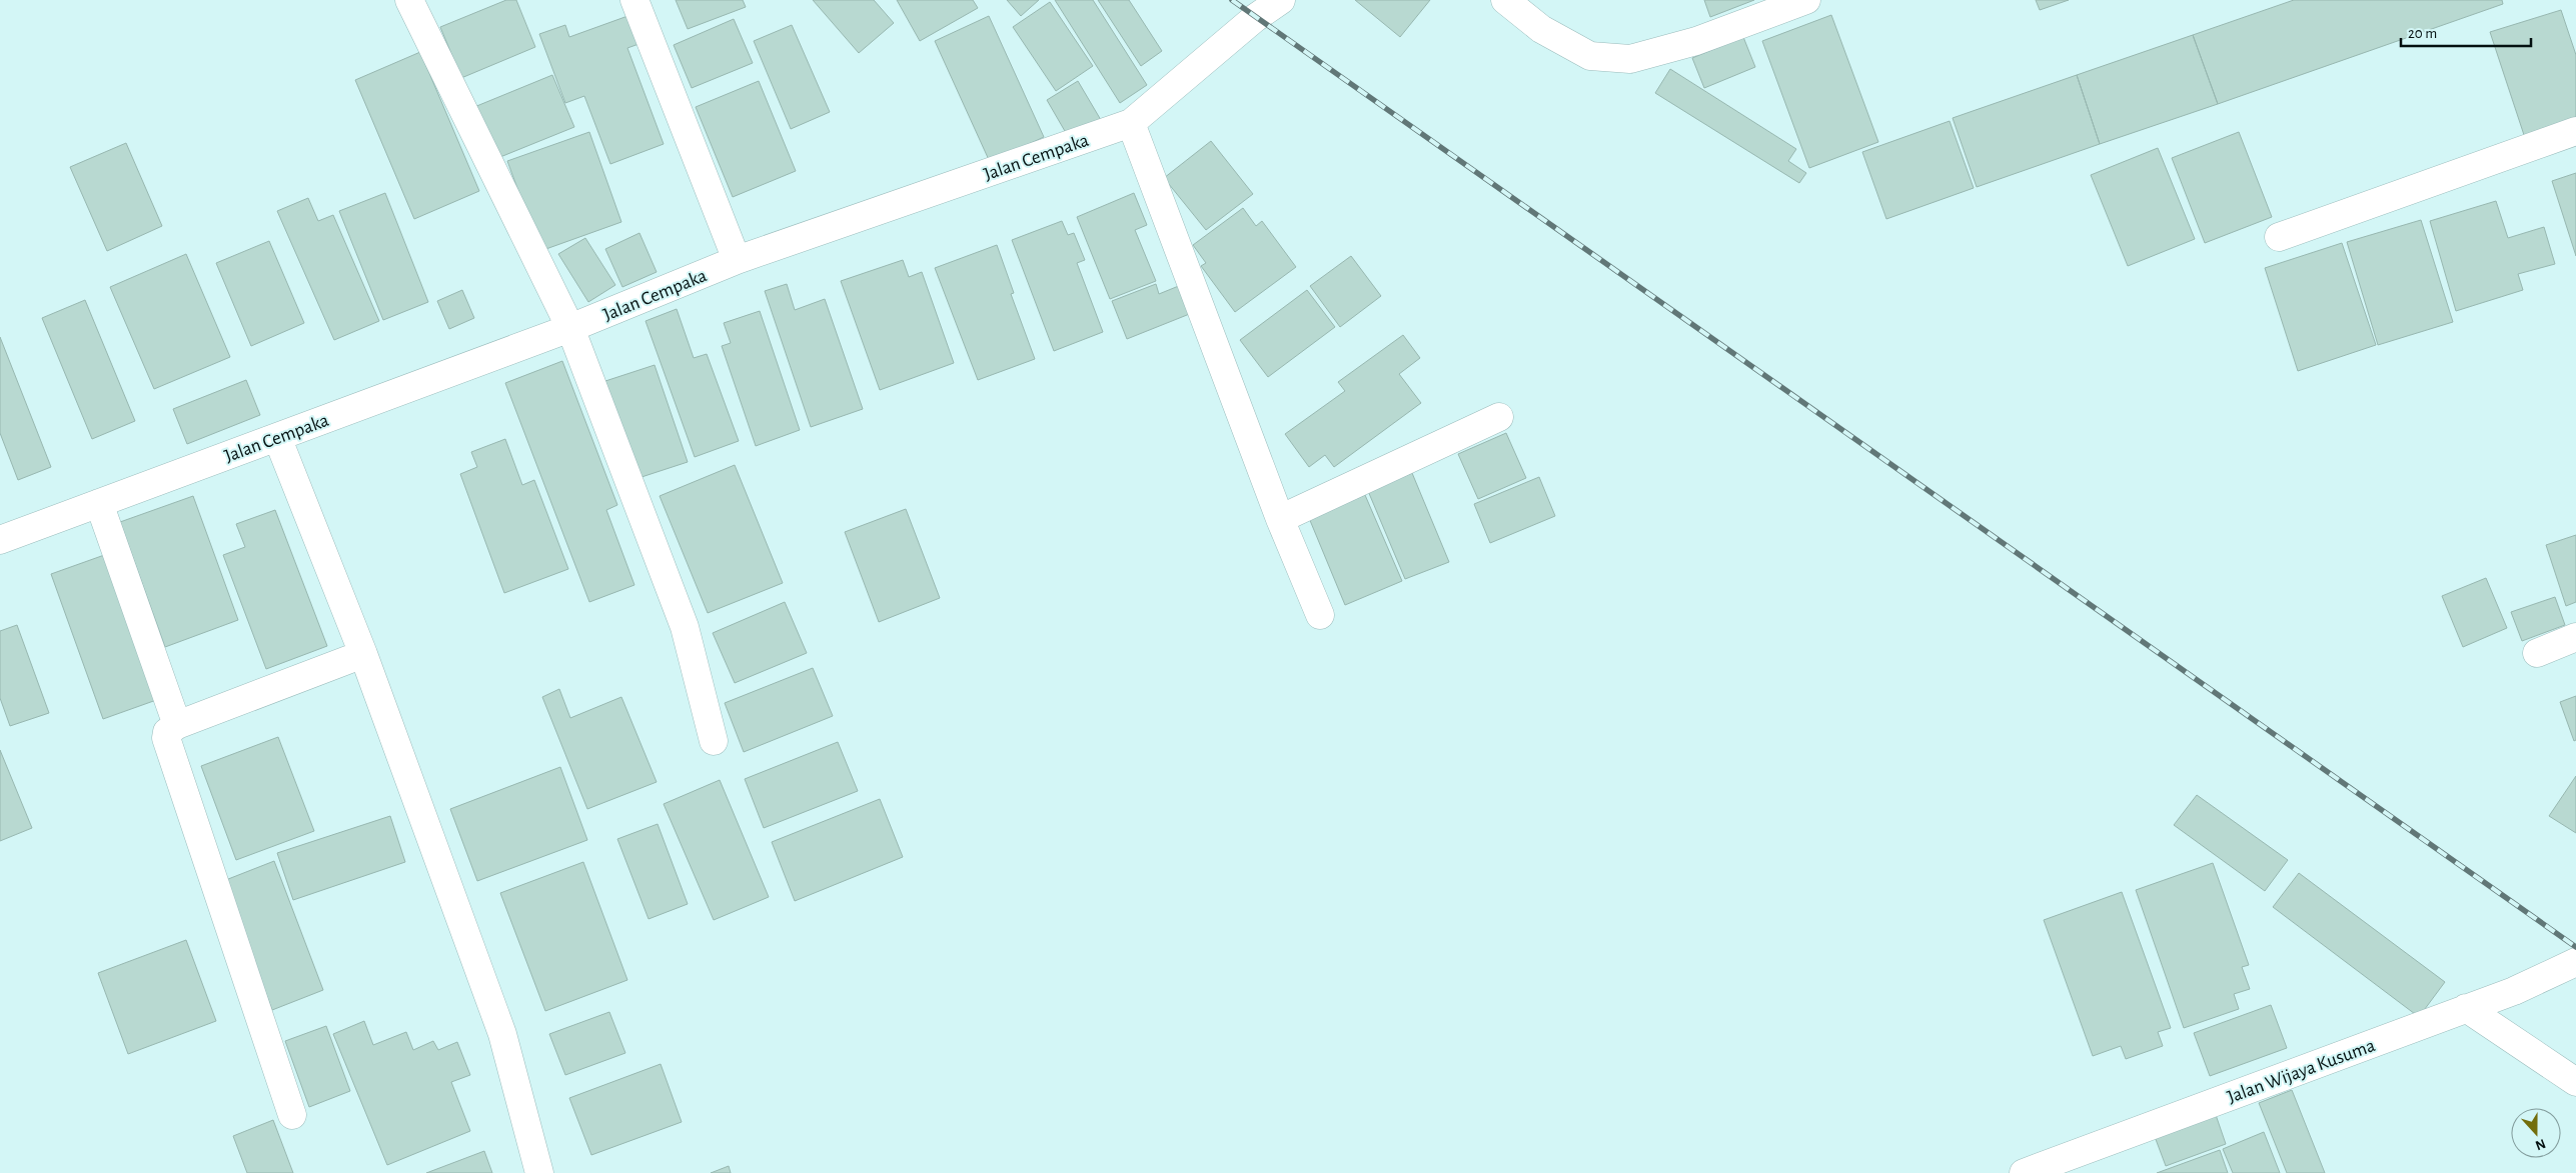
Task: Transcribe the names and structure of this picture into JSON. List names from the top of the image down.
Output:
{
  "streets": {
    "street": ["Jalan Cempaka", "Jalan Wijaya Kusuma"]
  },
  "scale_bar": "20 m",
  "north": "bottom"
}
